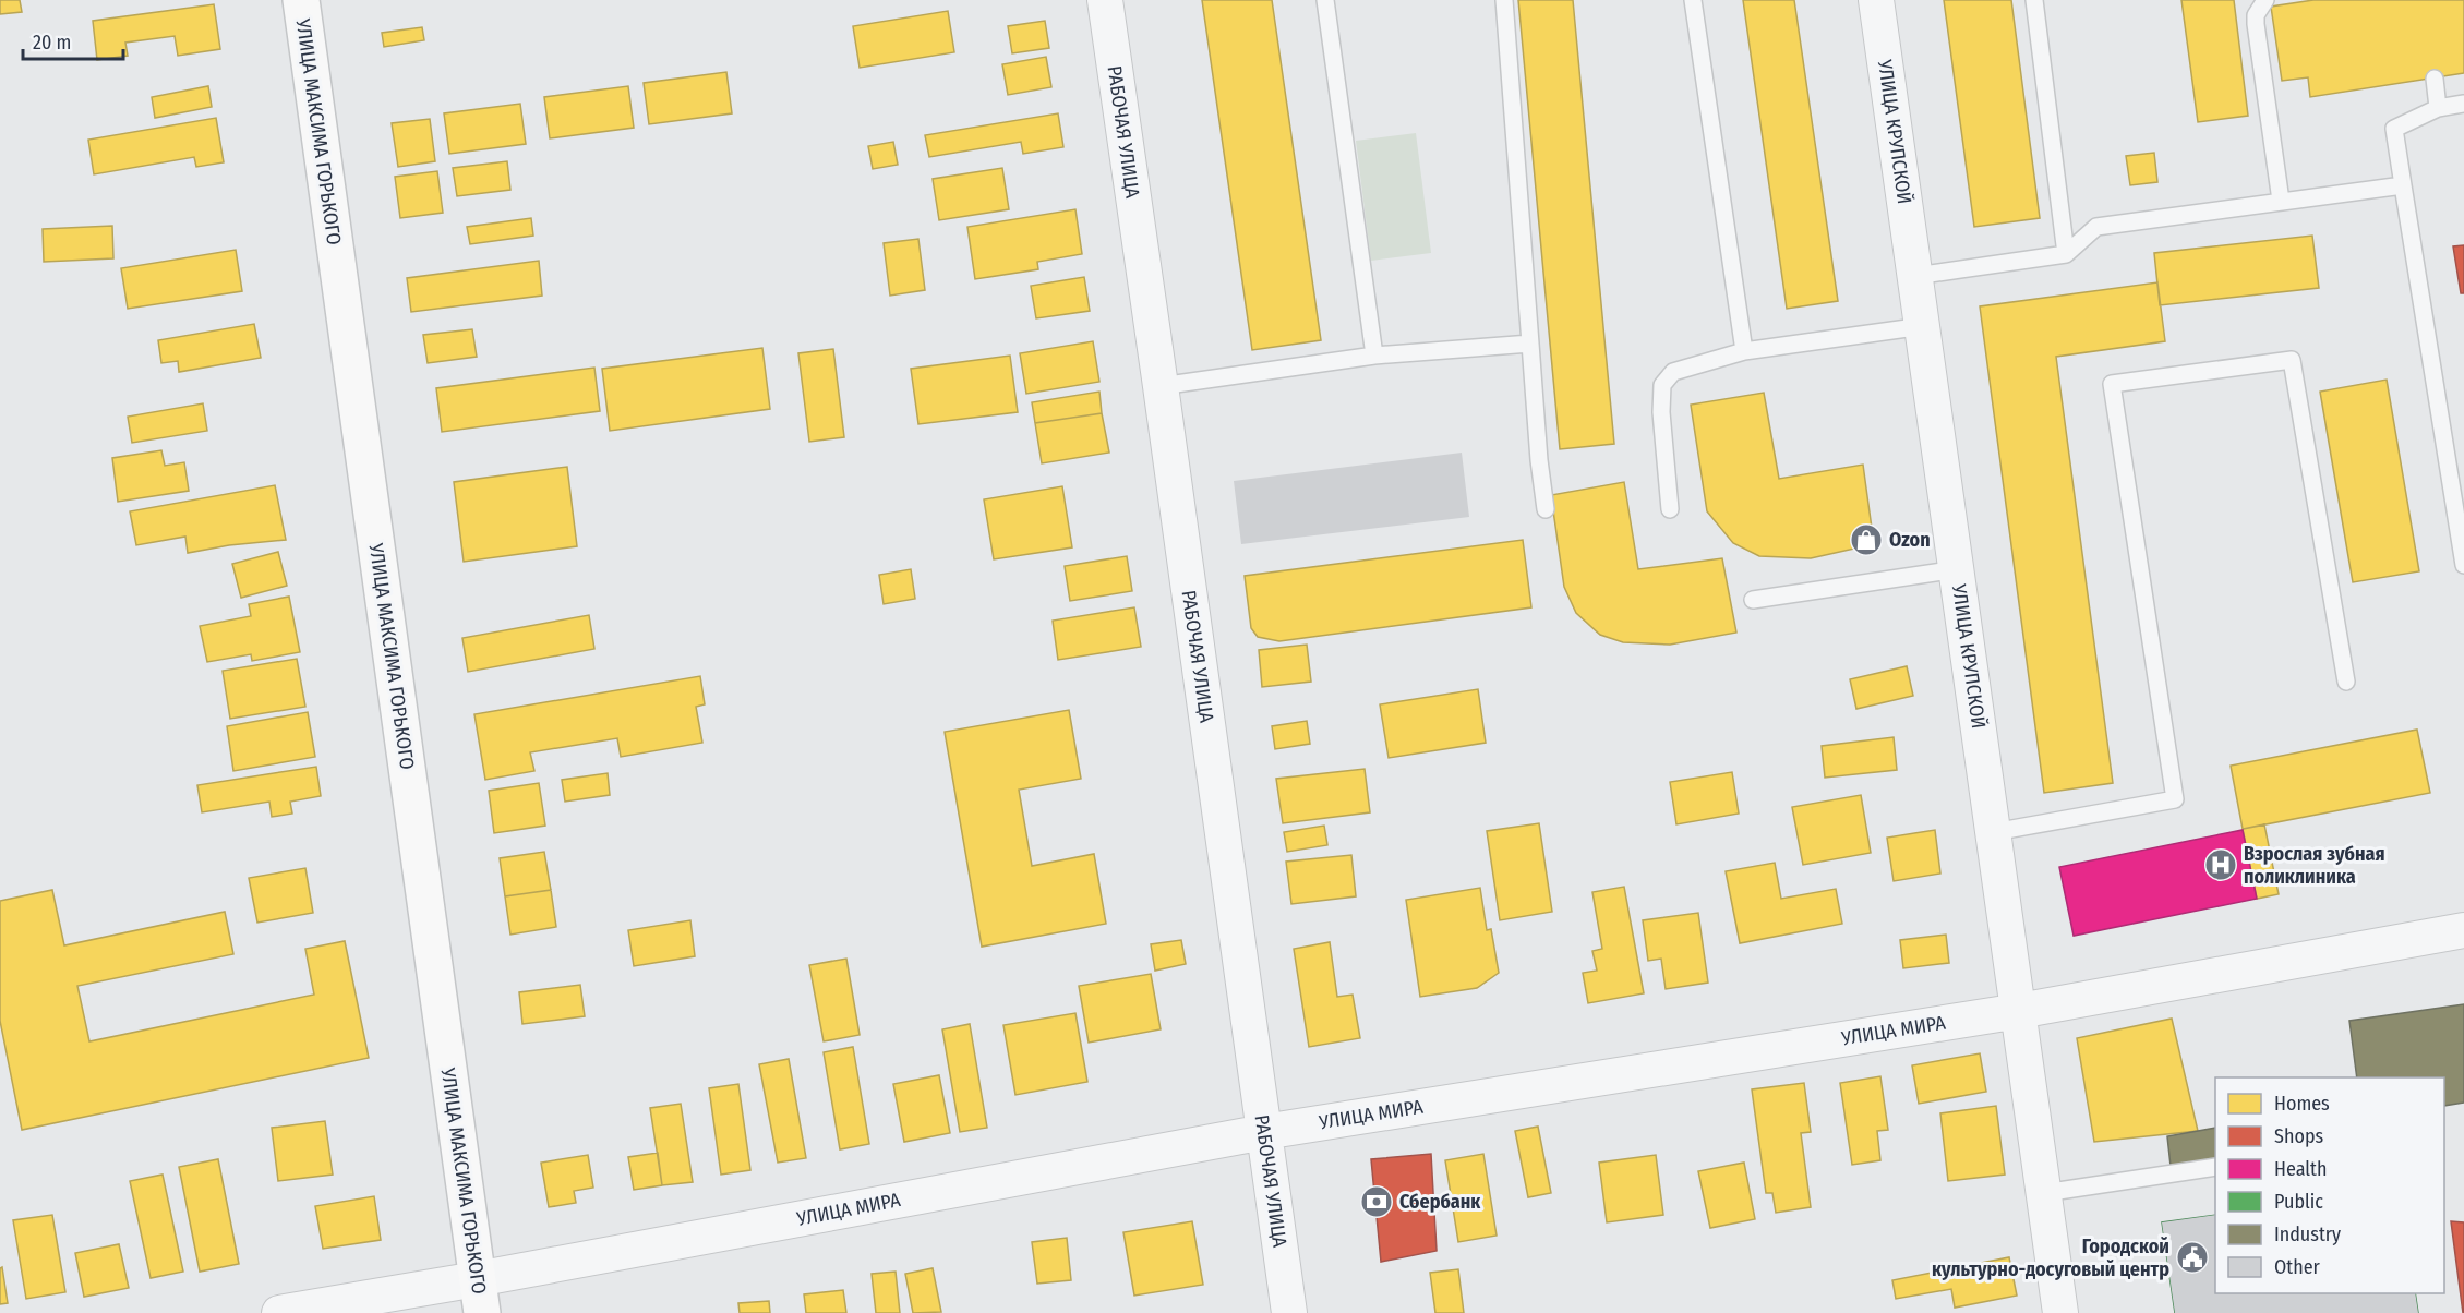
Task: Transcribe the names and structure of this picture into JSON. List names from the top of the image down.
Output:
{
  "streets": {
    "main road": ["УЛИЦА МАКСИМА ГОРЬКОГО"],
    "street": ["РАБОЧАЯ УЛИЦА", "УЛИЦА КРУПСКОЙ", "УЛИЦА МИРА"]
  },
  "crossings": [
    ["УЛИЦА МАКСИМА ГОРЬКОГО", "УЛИЦА МИРА"],
    ["РАБОЧАЯ УЛИЦА", "УЛИЦА МИРА"],
    ["УЛИЦА КРУПСКОЙ", "УЛИЦА МИРА"]
  ],
  "places": {
    "shop": ["Ozon"],
    "hospital": ["Взрослая зубная поликлиника"],
    "bank": ["Сбербанк"],
    "public building": ["Городской культурно-досуговый центр"]
  },
  "legend": [
    "Homes",
    "Shops",
    "Health",
    "Public",
    "Industry",
    "Other"
  ],
  "scale_bar": "20 m"
}
